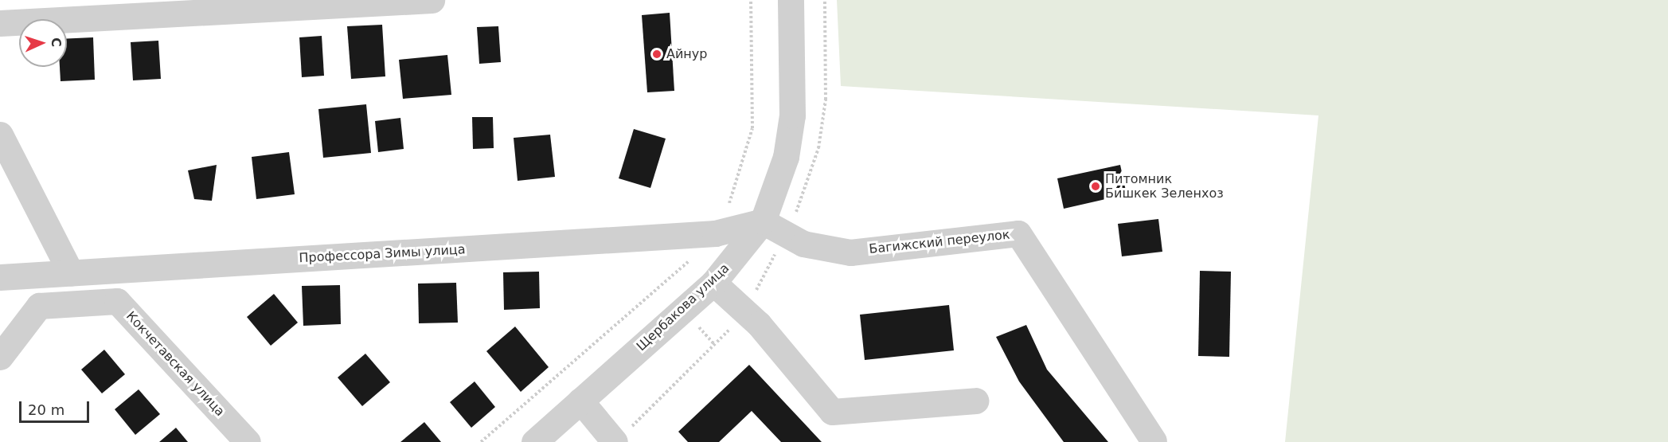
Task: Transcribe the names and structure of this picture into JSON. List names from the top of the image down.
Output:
{
  "streets": {
    "street": [
      "Багижский переулок",
      "Профессора Зимы улица",
      "Щербакова улица",
      "Кокчетавская улица"
    ]
  },
  "crossings": [
    ["Багижский переулок", "Профессора Зимы улица"],
    ["Багижский переулок", "Щербакова улица"],
    ["Профессора Зимы улица", "Щербакова улица"]
  ],
  "places": ["Айнур", "Питомник Бишкек Зеленхоз"],
  "scale_bar": "20 m",
  "north": "right"
}
